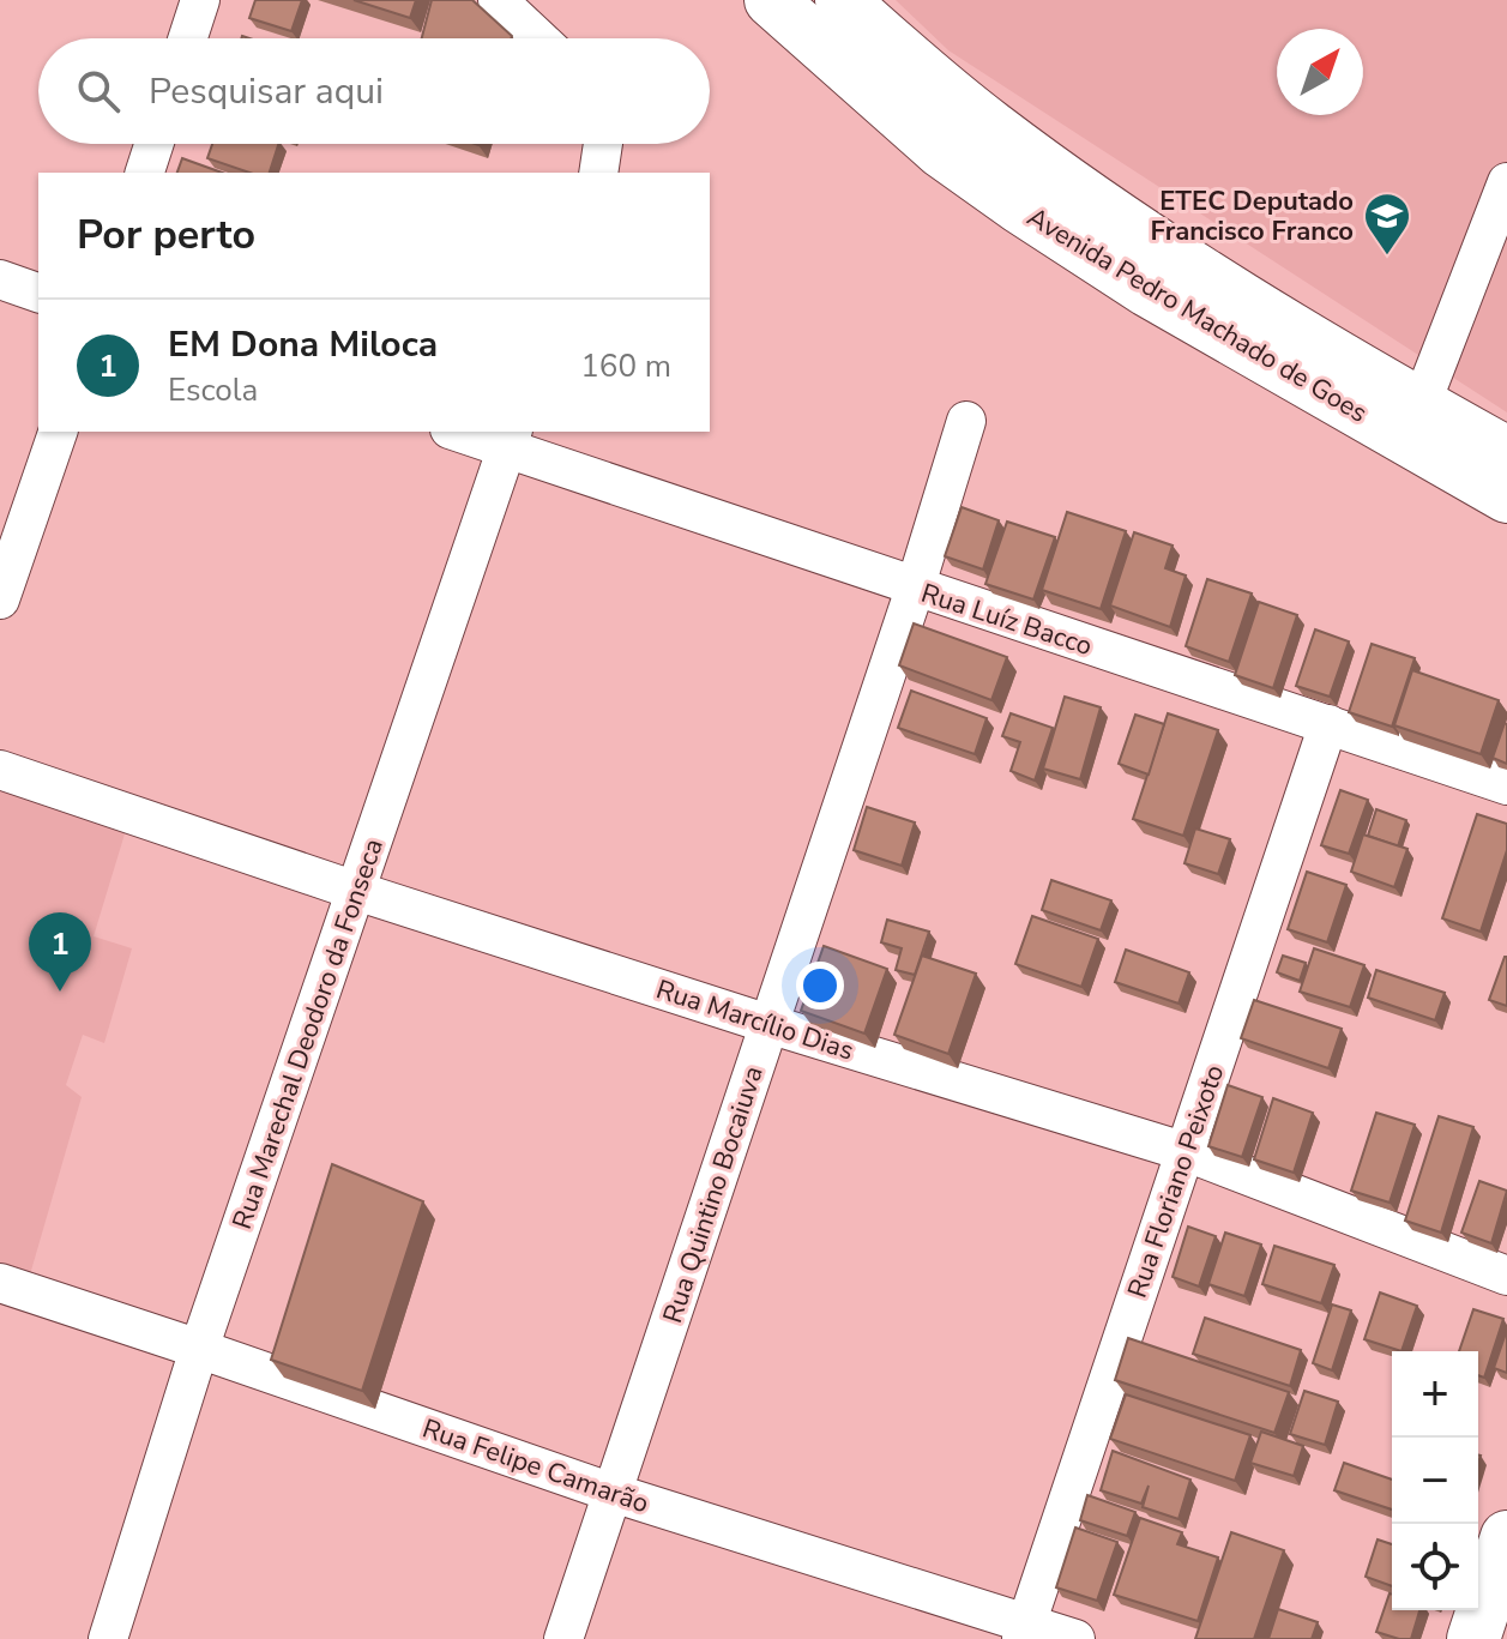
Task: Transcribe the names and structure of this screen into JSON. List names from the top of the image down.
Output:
{
  "streets": {
    "street": [
      "Avenida Pedro Machado de Goes",
      "Rua Luíz Bacco",
      "Rua Marcílio Dias",
      "Rua Marechal Deodoro da Fonseca",
      "Rua Floriano Peixoto",
      "Rua Quintino Bocaiuva",
      "Rua Felipe Camarão"
    ]
  },
  "crossings": [
    ["Rua Luíz Bacco", "Rua Marechal Deodoro da Fonseca"],
    ["Rua Luíz Bacco", "Rua Floriano Peixoto"],
    ["Rua Luíz Bacco", "Rua Quintino Bocaiuva"],
    ["Rua Marcílio Dias", "Rua Marechal Deodoro da Fonseca"],
    ["Rua Marcílio Dias", "Rua Floriano Peixoto"],
    ["Rua Marcílio Dias", "Rua Quintino Bocaiuva"],
    ["Rua Marechal Deodoro da Fonseca", "Rua Felipe Camarão"],
    ["Rua Floriano Peixoto", "Rua Felipe Camarão"],
    ["Rua Quintino Bocaiuva", "Rua Felipe Camarão"]
  ],
  "places": {
    "school or university": ["ETEC Deputado Francisco Franco"]
  },
  "north": "top right",
  "page": {
    "search": "Pesquisar aqui",
    "heading": "Por perto",
    "list": [
      {
        "mark": "1",
        "name": "EM Dona Miloca",
        "note": "Escola",
        "value": "160 m"
      }
    ],
    "pins": "1",
    "map_buttons": ["+", "−"]
  }
}
